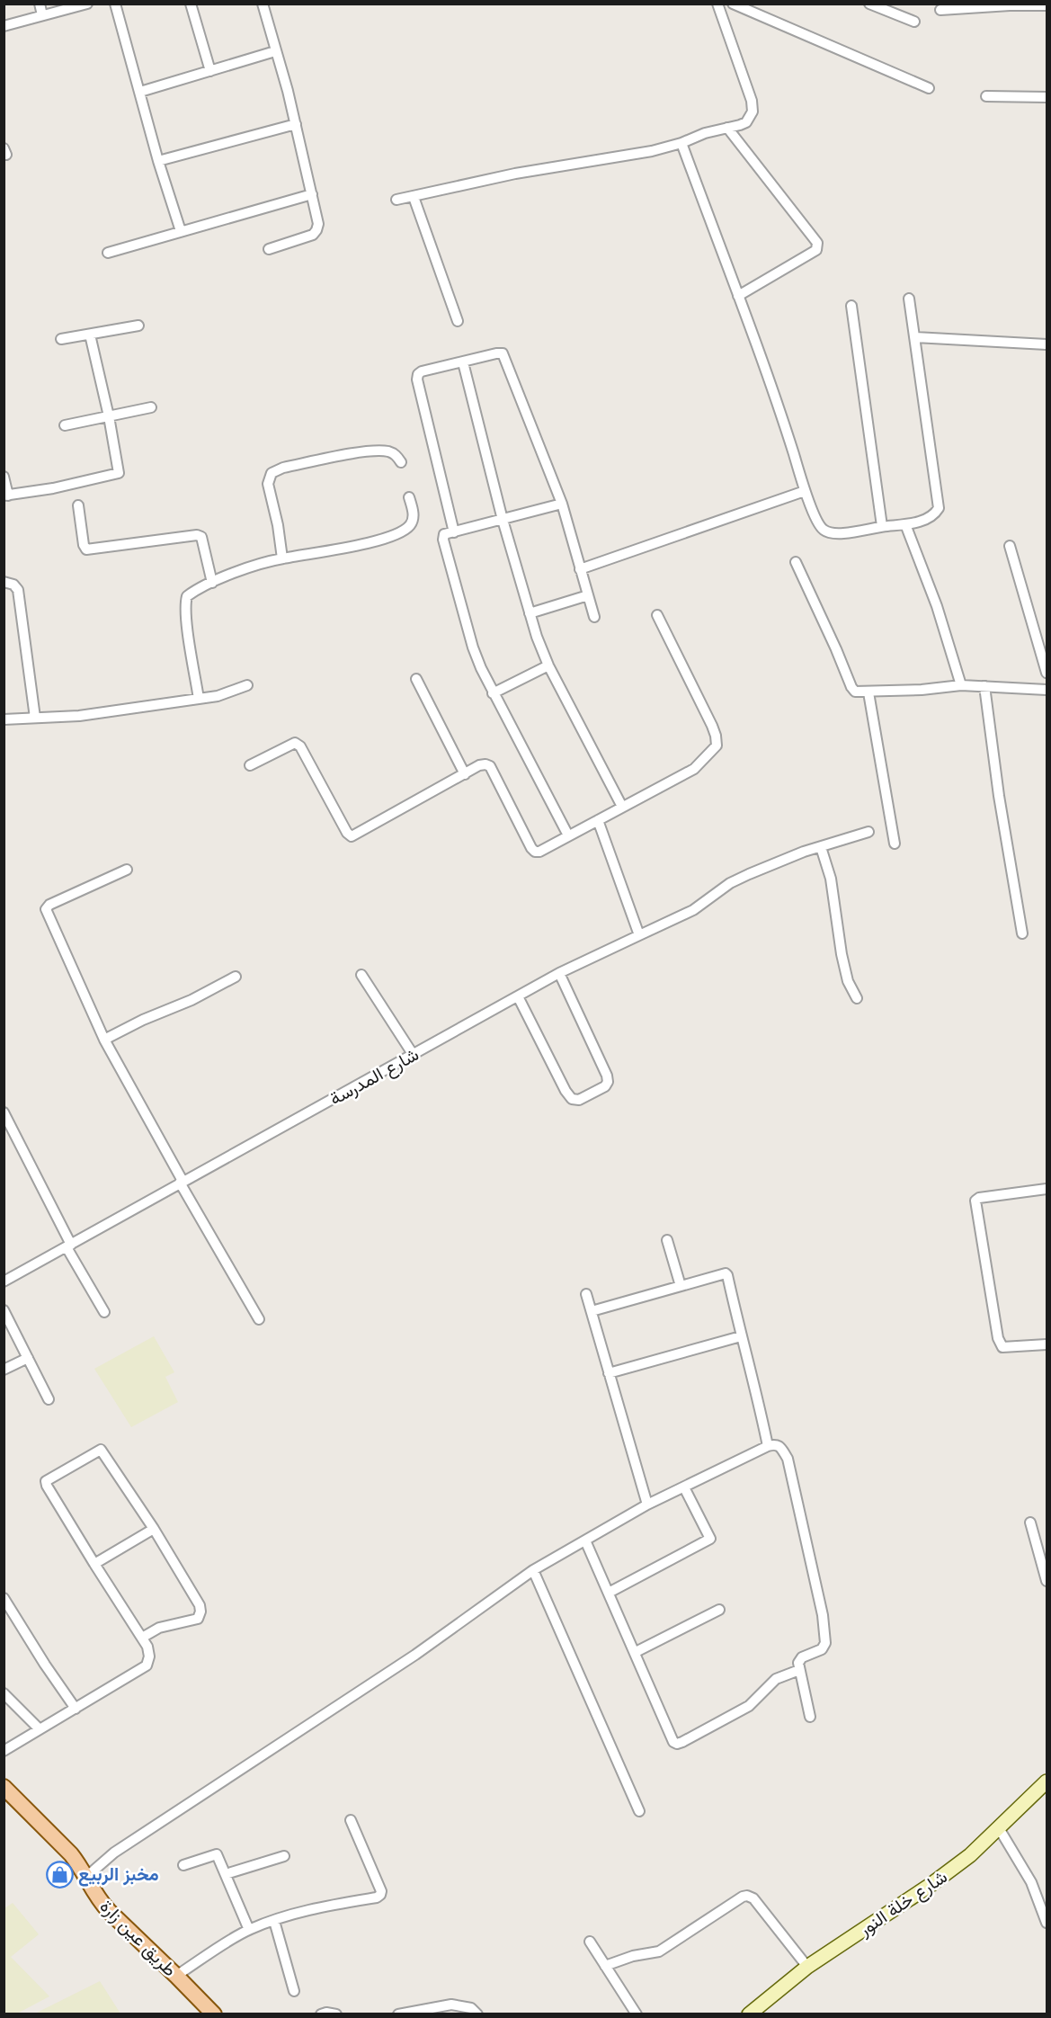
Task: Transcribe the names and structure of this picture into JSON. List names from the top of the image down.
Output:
{
  "streets": {
    "main road": ["طريق عين زارة"],
    "street": ["شارع المدرسة", "شارع خلة النور"]
  },
  "places": {
    "shop": ["مخبز الربيع"]
  }
}
